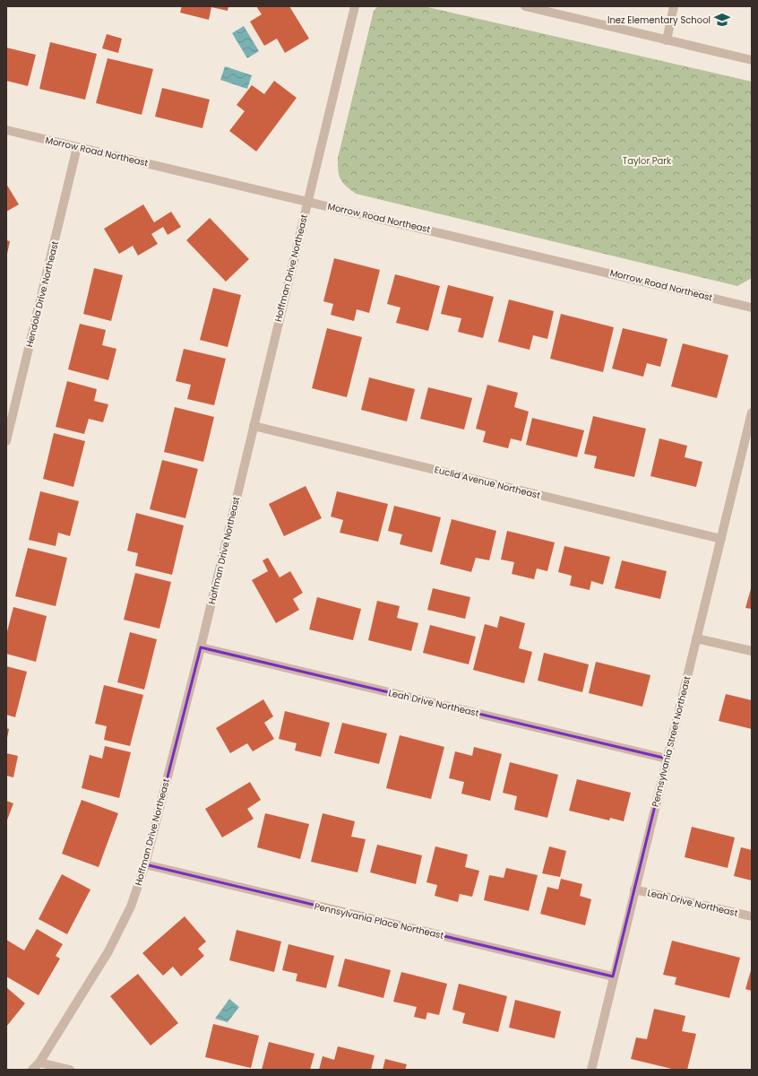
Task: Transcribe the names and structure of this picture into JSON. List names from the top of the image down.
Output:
{
  "streets": {
    "street": [
      "Morrow Road Northeast",
      "Hoffman Drive Northeast",
      "Hendola Drive Northeast",
      "Euclid Avenue Northeast",
      "Leah Drive Northeast",
      "Pennsylvania Street Northeast",
      "Pennsylvania Place Northeast"
    ]
  },
  "crossings": [
    ["Morrow Road Northeast", "Hoffman Drive Northeast"],
    ["Morrow Road Northeast", "Hendola Drive Northeast"],
    ["Hoffman Drive Northeast", "Euclid Avenue Northeast"],
    ["Hoffman Drive Northeast", "Leah Drive Northeast"],
    ["Hoffman Drive Northeast", "Pennsylvania Place Northeast"],
    ["Euclid Avenue Northeast", "Pennsylvania Street Northeast"],
    ["Leah Drive Northeast", "Pennsylvania Street Northeast"],
    ["Pennsylvania Street Northeast", "Pennsylvania Place Northeast"]
  ],
  "parks": ["Taylor Park"],
  "places": {
    "school or university": ["Inez Elementary School"]
  }
}
